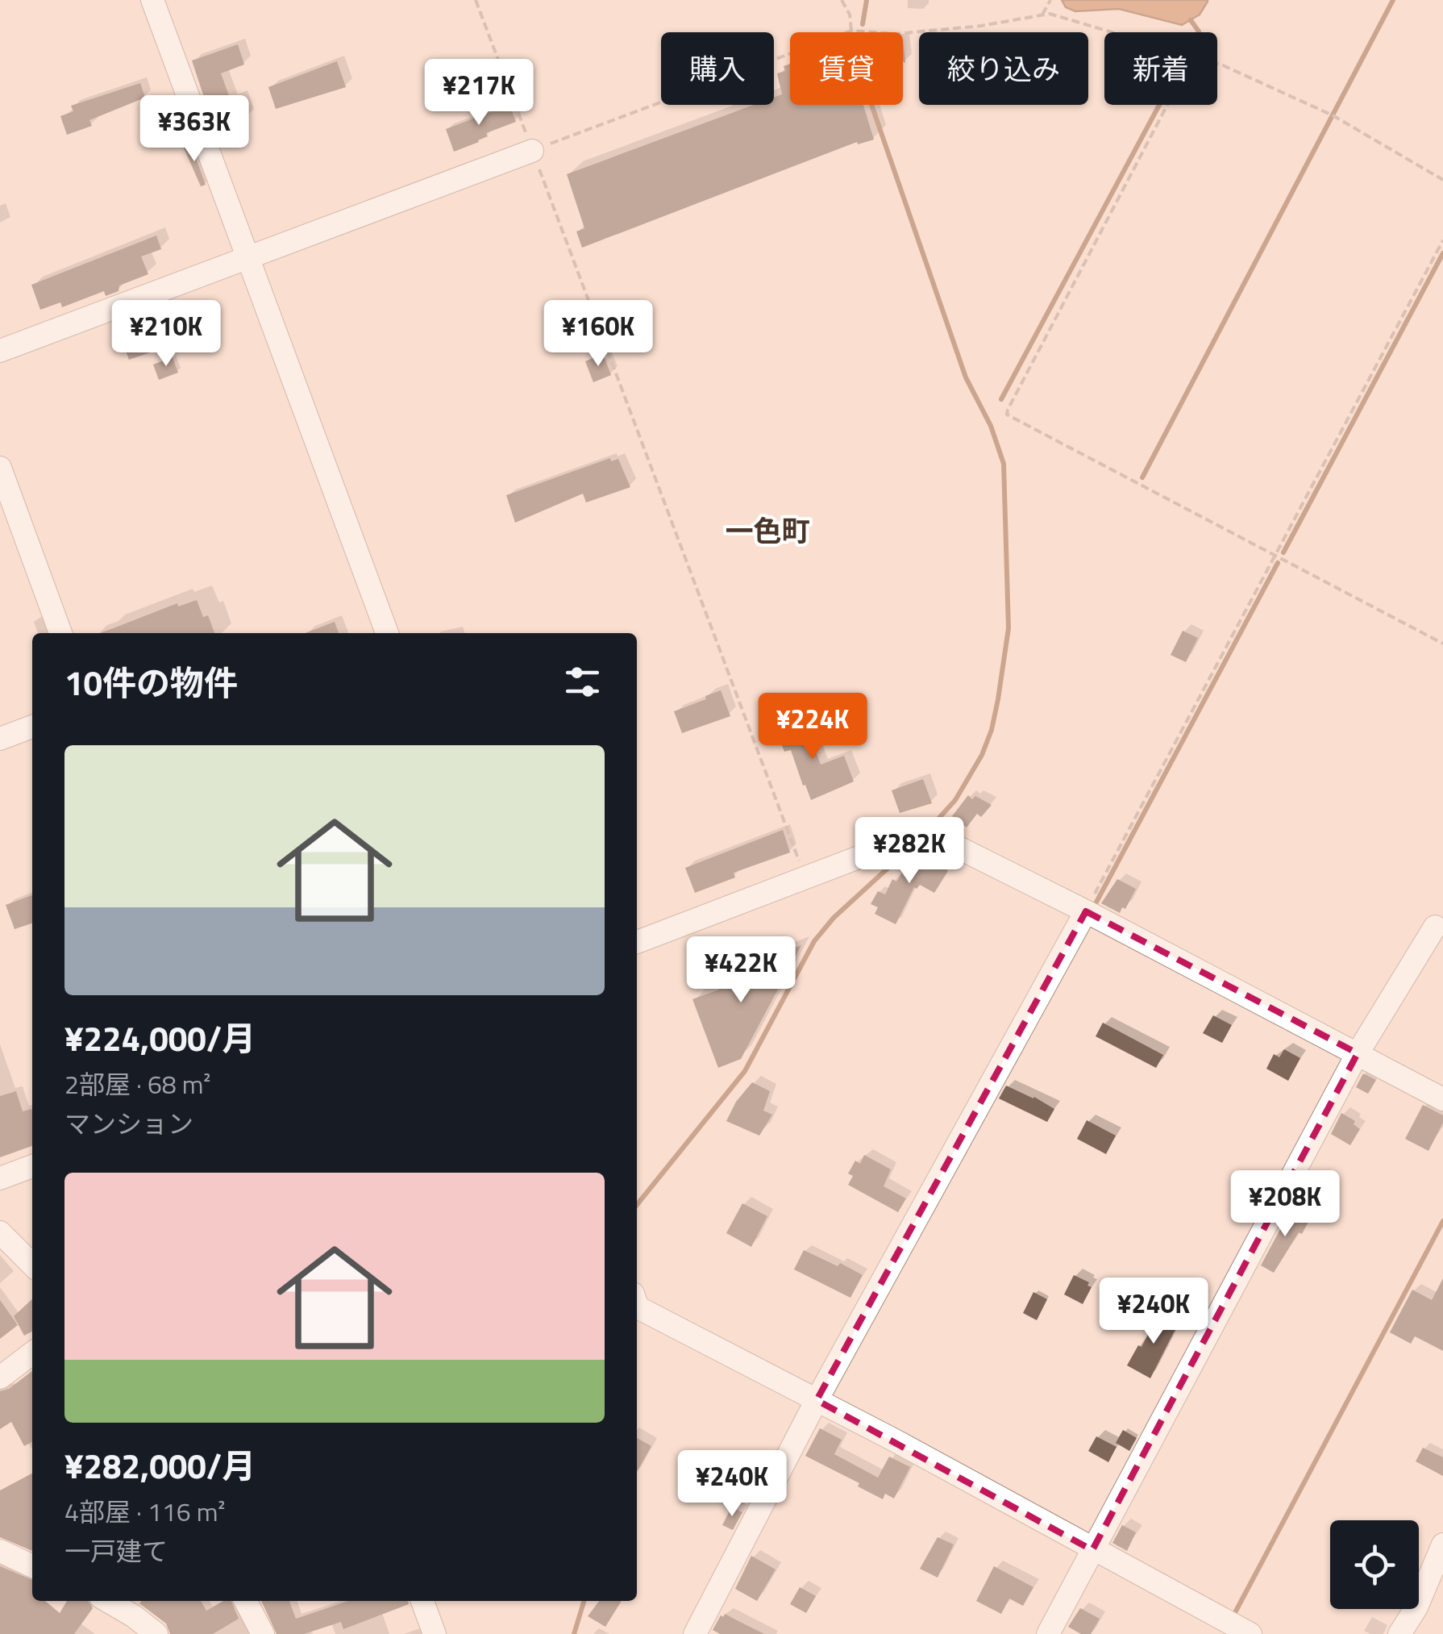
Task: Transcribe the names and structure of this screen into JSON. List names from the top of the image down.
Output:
{
  "districts": ["一色町"],
  "page": {
    "chip": [
      "購入",
      "賃貸",
      "絞り込み",
      "新着"
    ],
    "price": [
      "¥217K",
      "¥363K",
      "¥210K",
      "¥160K",
      "¥224K",
      "¥282K",
      "¥422K",
      "¥208K",
      "¥240K",
      "¥240K"
    ],
    "heading": "10件の物件",
    "list": [
      {
        "name": "¥224,000/月",
        "note": "2部屋 · 68 m² · マンション"
      },
      {
        "name": "¥282,000/月",
        "note": "4部屋 · 116 m² · 一戸建て"
      }
    ]
  }
}
